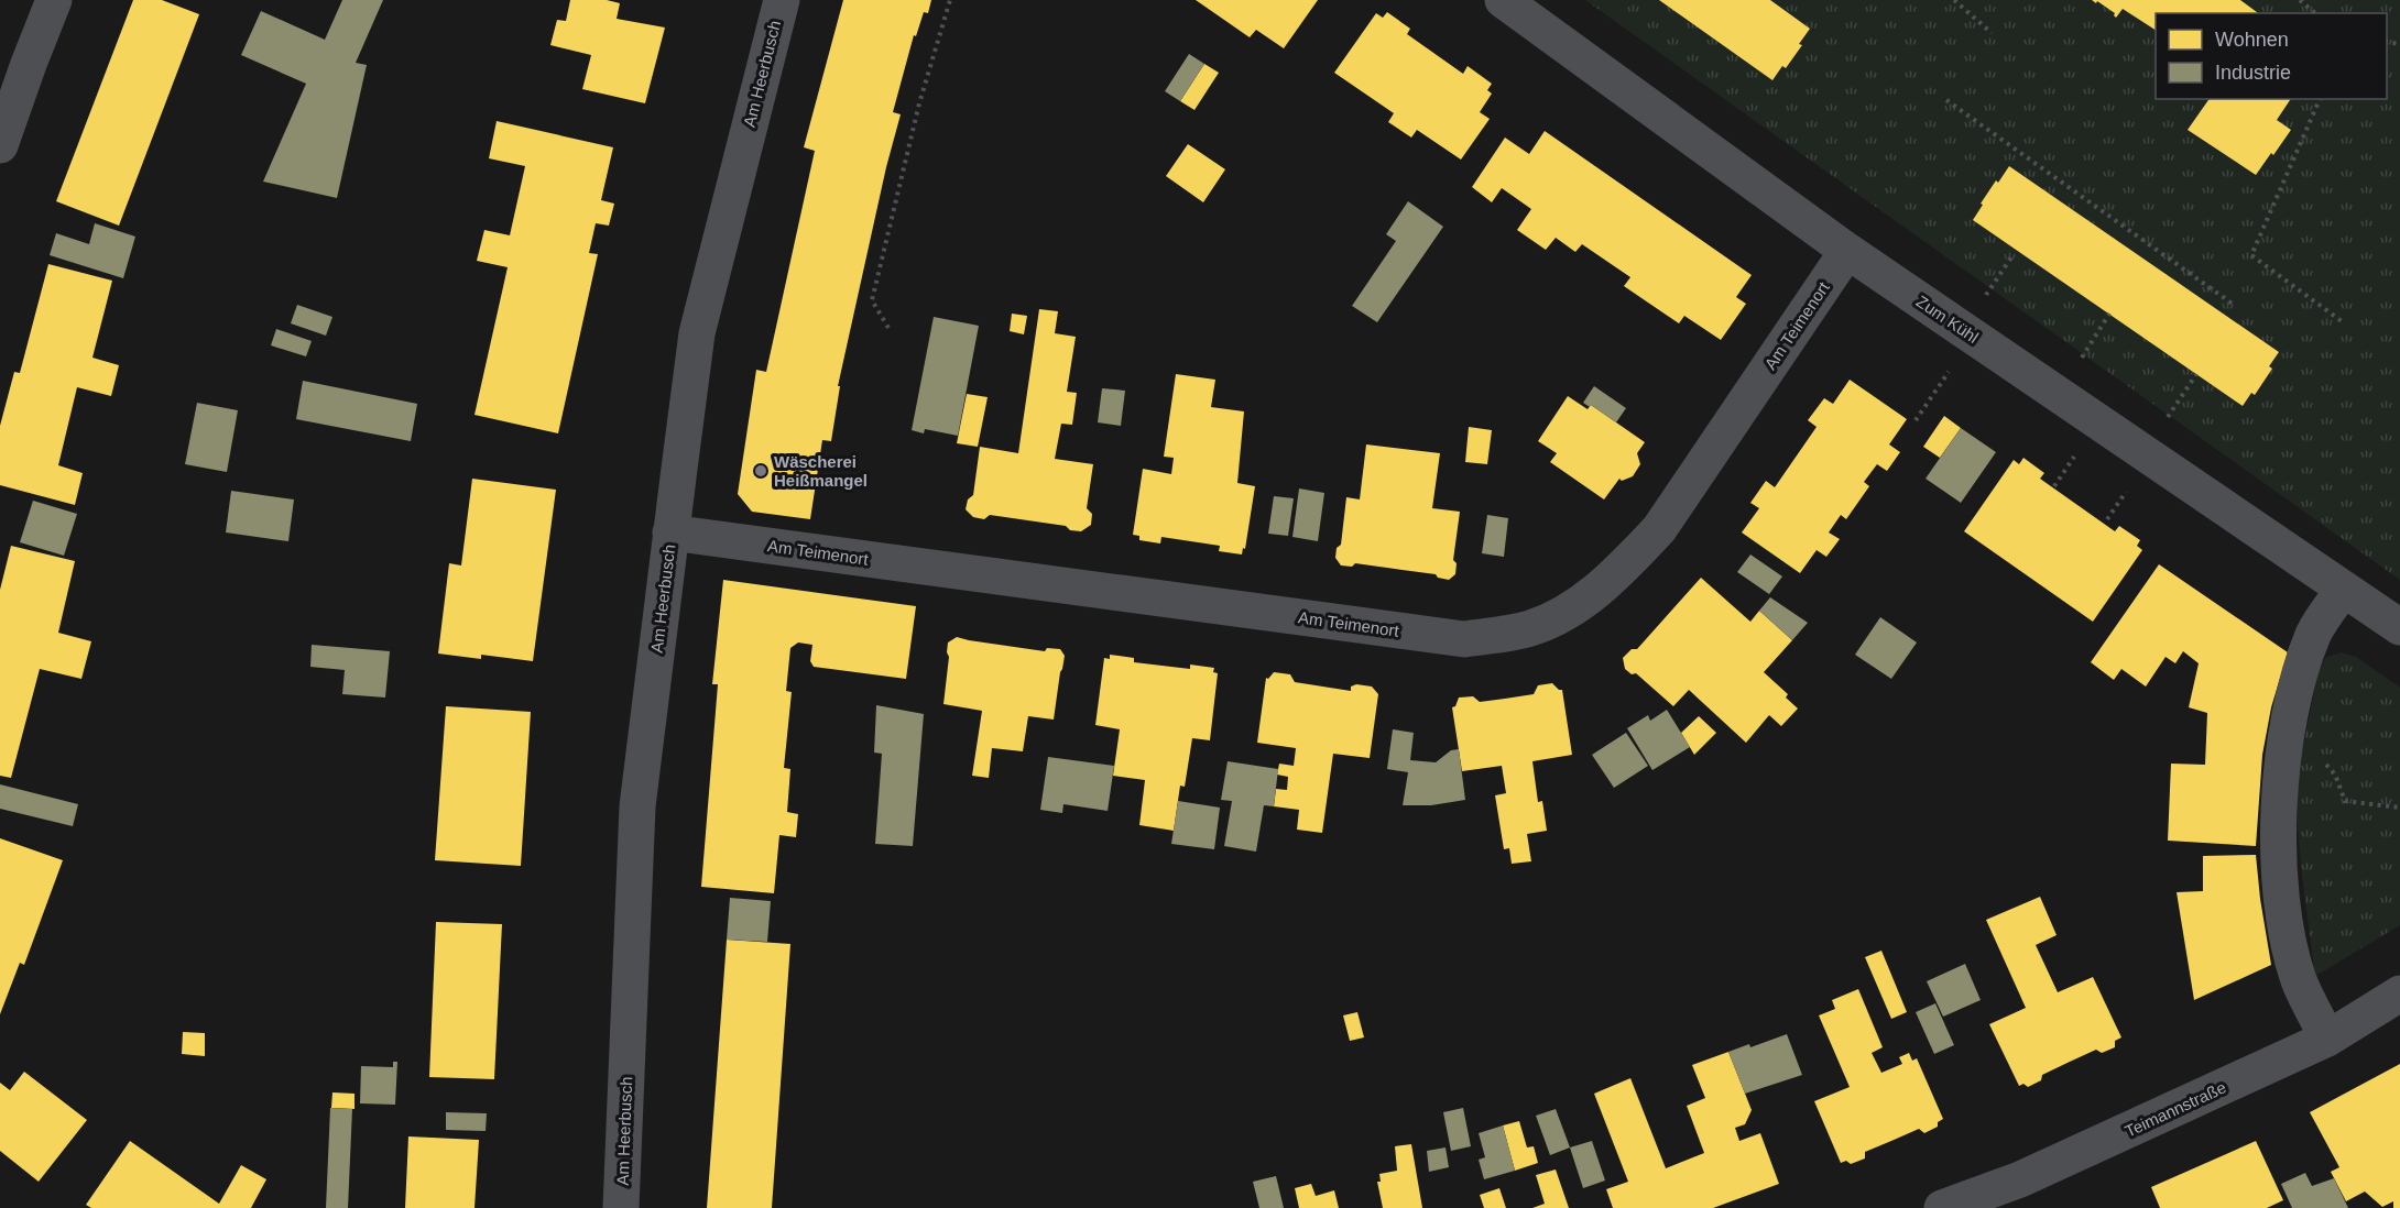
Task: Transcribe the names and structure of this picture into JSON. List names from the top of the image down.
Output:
{
  "streets": {
    "street": [
      "Am Heerbusch",
      "Zum Kühl",
      "Am Teimenort",
      "Teimannstraße"
    ]
  },
  "crossings": [
    ["Am Heerbusch", "Am Teimenort"],
    ["Zum Kühl", "Am Teimenort"]
  ],
  "places": ["Wäscherei Heißmangel"],
  "legend": ["Wohnen", "Industrie"]
}
